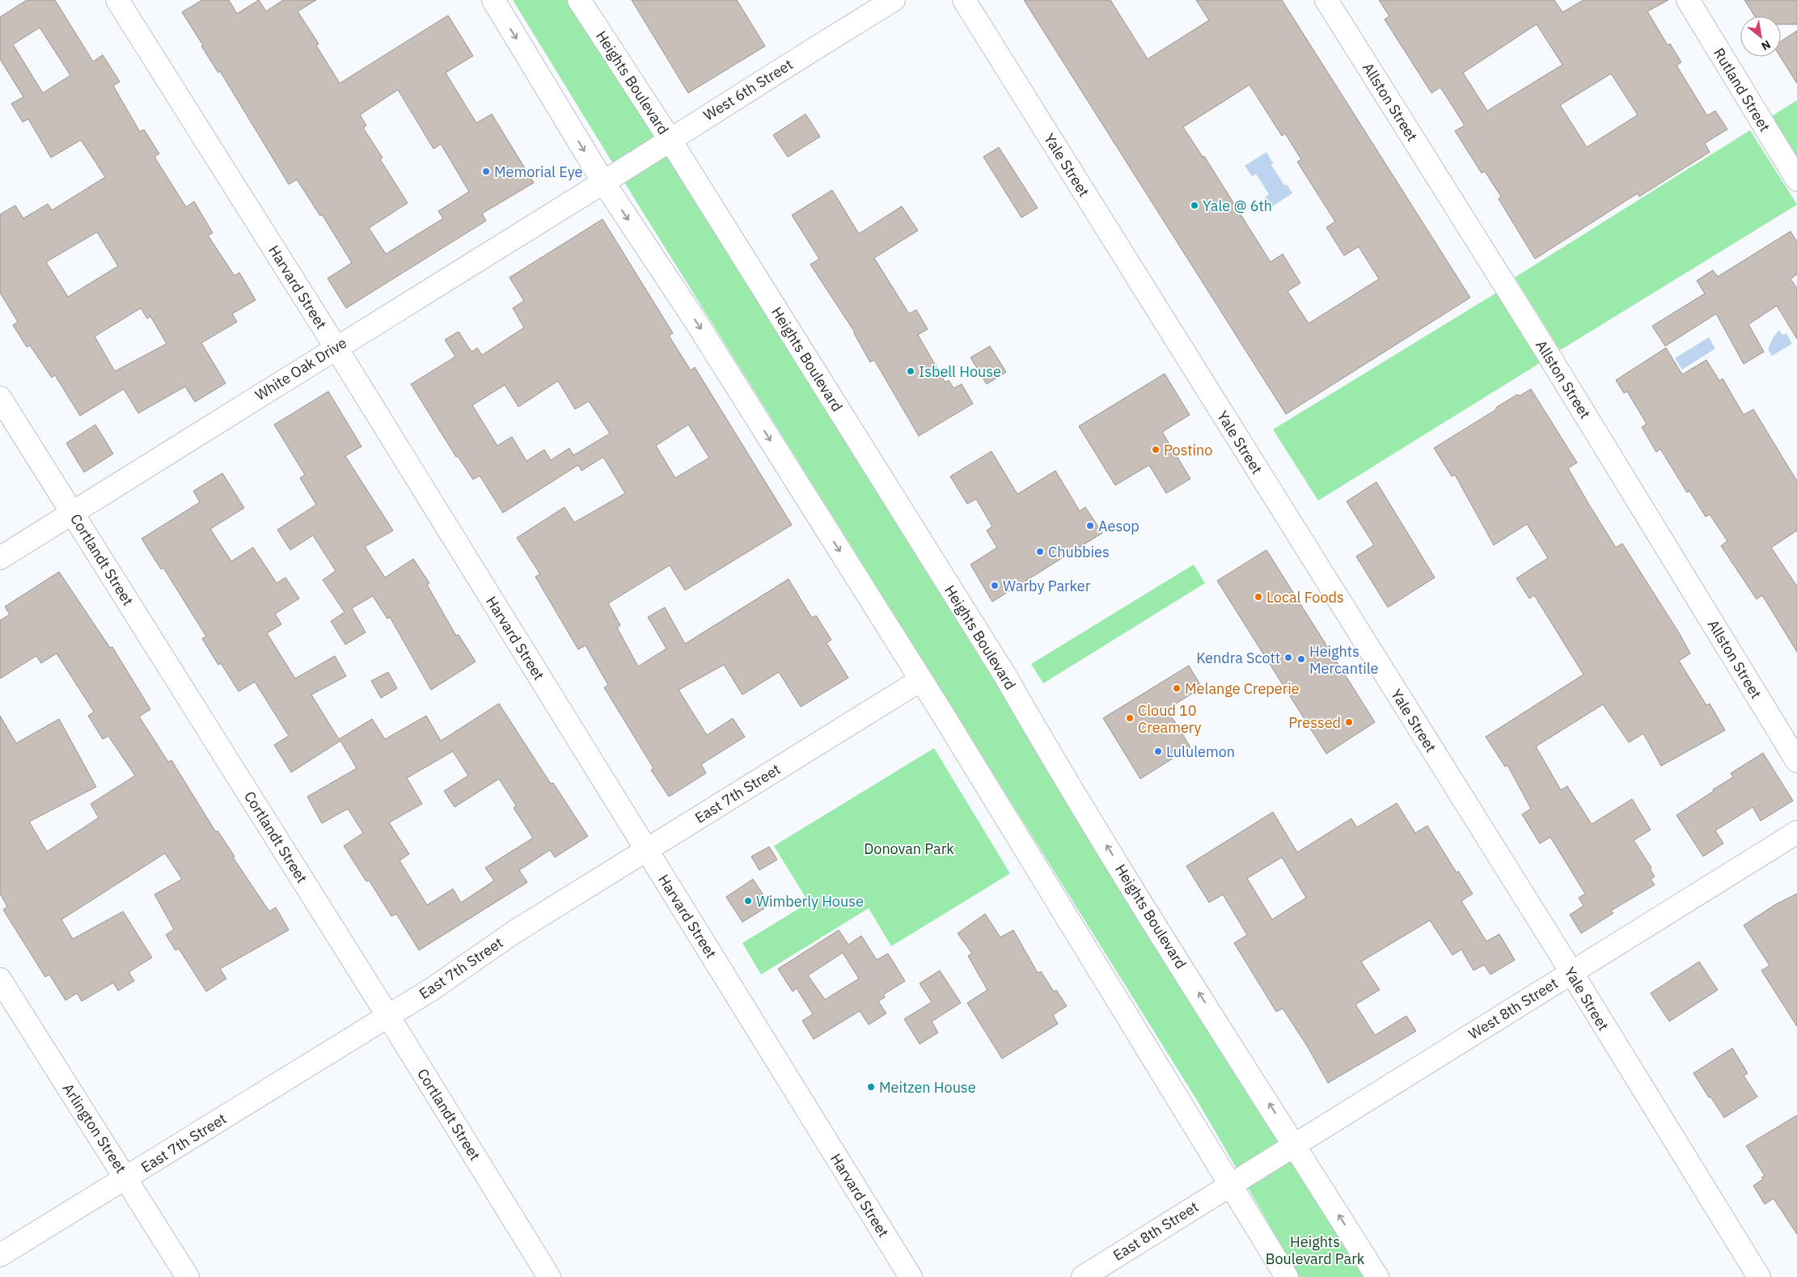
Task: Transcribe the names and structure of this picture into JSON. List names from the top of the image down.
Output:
{
  "streets": {
    "street": [
      "Heights Boulevard",
      "West 6th Street",
      "Rutland Street",
      "Allston Street",
      "Yale Street",
      "Harvard Street",
      "White Oak Drive",
      "Cortlandt Street",
      "East 7th Street",
      "West 8th Street",
      "Arlington Street",
      "East 8th Street"
    ]
  },
  "crossings": [
    ["Heights Boulevard", "West 6th Street"],
    ["Heights Boulevard", "West 8th Street"],
    ["West 6th Street", "White Oak Drive"],
    ["Yale Street", "West 8th Street"],
    ["Harvard Street", "White Oak Drive"],
    ["Harvard Street", "East 7th Street"],
    ["White Oak Drive", "Cortlandt Street"],
    ["Cortlandt Street", "East 7th Street"],
    ["East 7th Street", "Arlington Street"],
    ["West 8th Street", "East 8th Street"]
  ],
  "parks": ["Donovan Park", "Heights Boulevard Park"],
  "places": [
    "Memorial Eye",
    "Yale @ 6th",
    "Isbell House",
    "Postino",
    "Aesop",
    "Chubbies",
    "Warby Parker",
    "Local Foods",
    "Kendra Scott",
    "Heights Mercantile",
    "Melange Creperie",
    "Cloud 10 Creamery",
    "Pressed",
    "Lululemon",
    "Wimberly House",
    "Meitzen House"
  ],
  "north": "bottom right"
}
